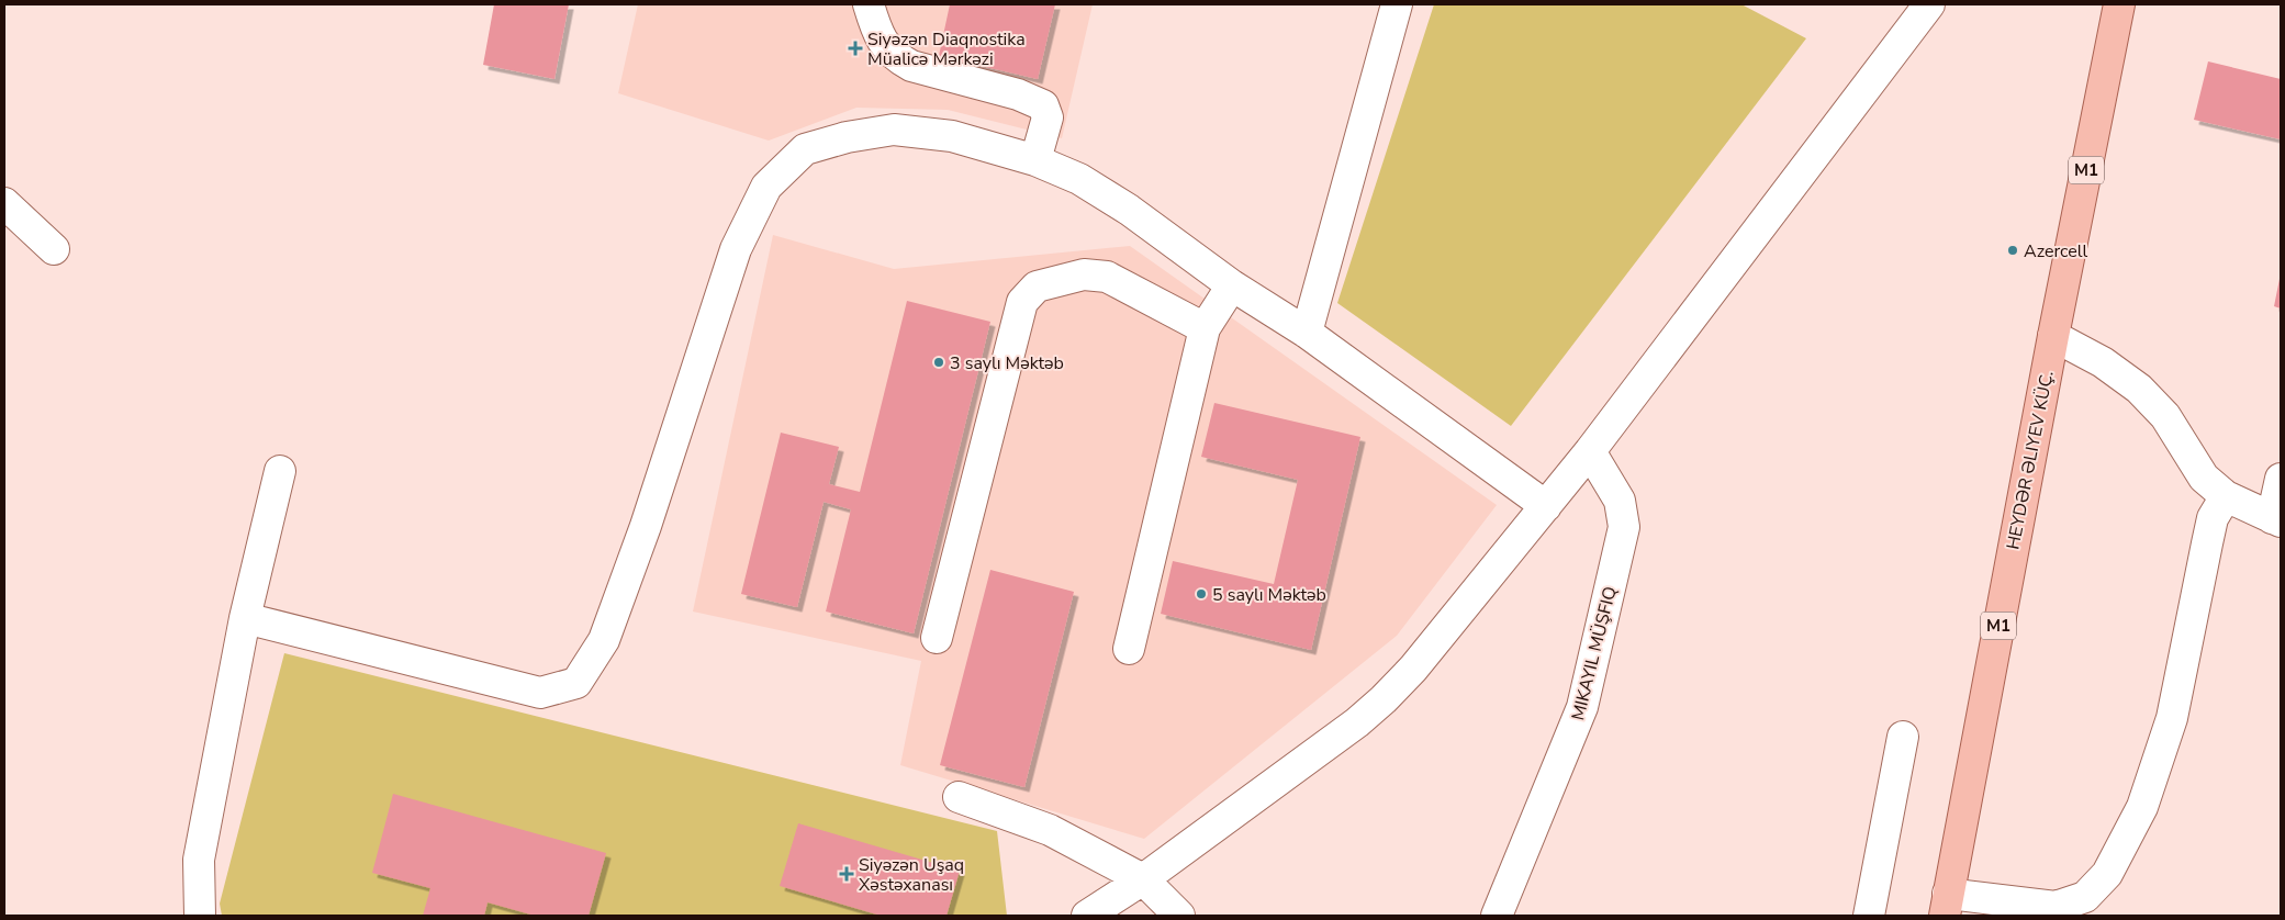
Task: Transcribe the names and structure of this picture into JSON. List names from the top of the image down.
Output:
{
  "streets": {
    "main road": ["M1", "HEYDƏR ƏLIYEV KÜÇ."]
  },
  "places": {
    "health": ["Siyəzən Diaqnostika Müalicə Mərkəzi", "Siyəzən Uşaq Xəstəxanası"],
    "other": ["Azercell", "3 saylı Məktəb", "5 saylı Məktəb"]
  }
}
